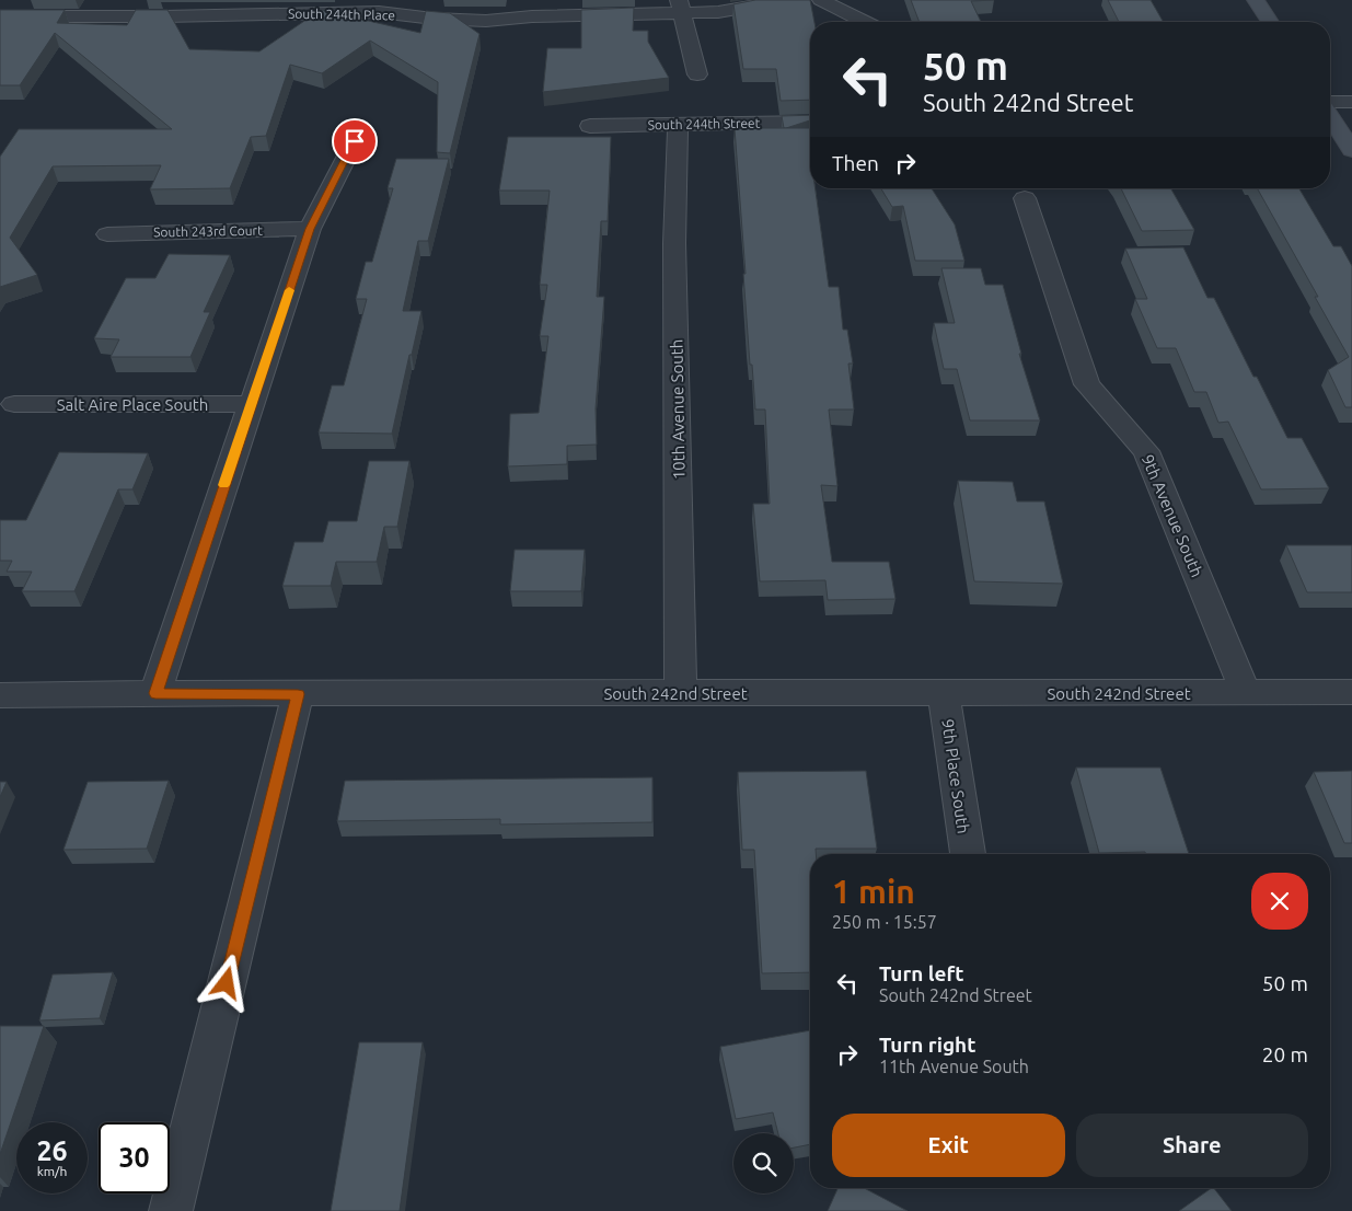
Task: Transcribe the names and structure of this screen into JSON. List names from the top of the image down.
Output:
{
  "streets": {
    "street": [
      "South 244th Place",
      "South 244th Street",
      "South 243rd Court",
      "Salt Aire Place South",
      "10th Avenue South",
      "9th Avenue South",
      "South 242nd Street",
      "9th Place South"
    ]
  },
  "crossings": [
    ["South 244th Street", "10th Avenue South"],
    ["10th Avenue South", "South 242nd Street"],
    ["9th Avenue South", "South 242nd Street"],
    ["South 242nd Street", "9th Place South"]
  ],
  "page": {
    "turn": ["50 m", "South 242nd Street"],
    "then": "Then",
    "heading": ["1 min", "250 m · 15:57"],
    "list": [
      {
        "name": "Turn left",
        "note": "South 242nd Street",
        "value": "50 m"
      },
      {
        "name": "Turn right",
        "note": "11th Avenue South",
        "value": "20 m"
      }
    ],
    "buttons": ["Exit", "Share"],
    "speed": "26 km/h",
    "limit": "30"
  }
}
